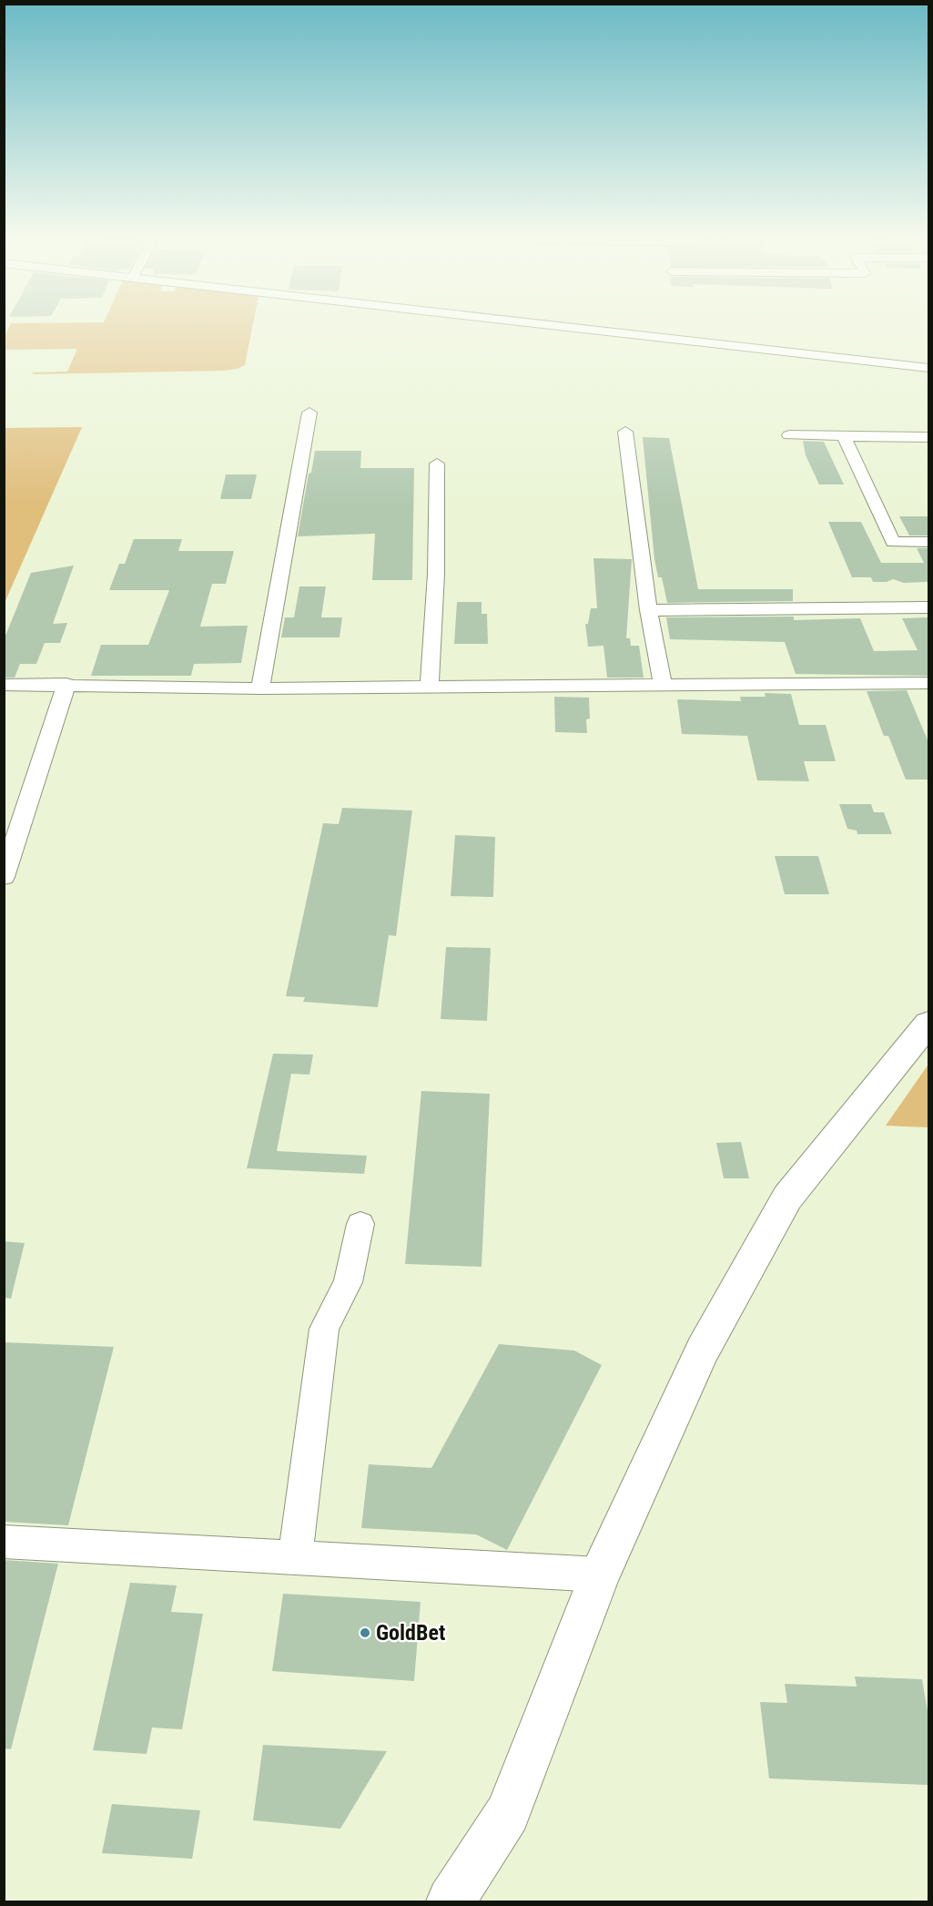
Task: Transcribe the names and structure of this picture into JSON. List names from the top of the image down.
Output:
{
  "places": ["GoldBet"]
}
